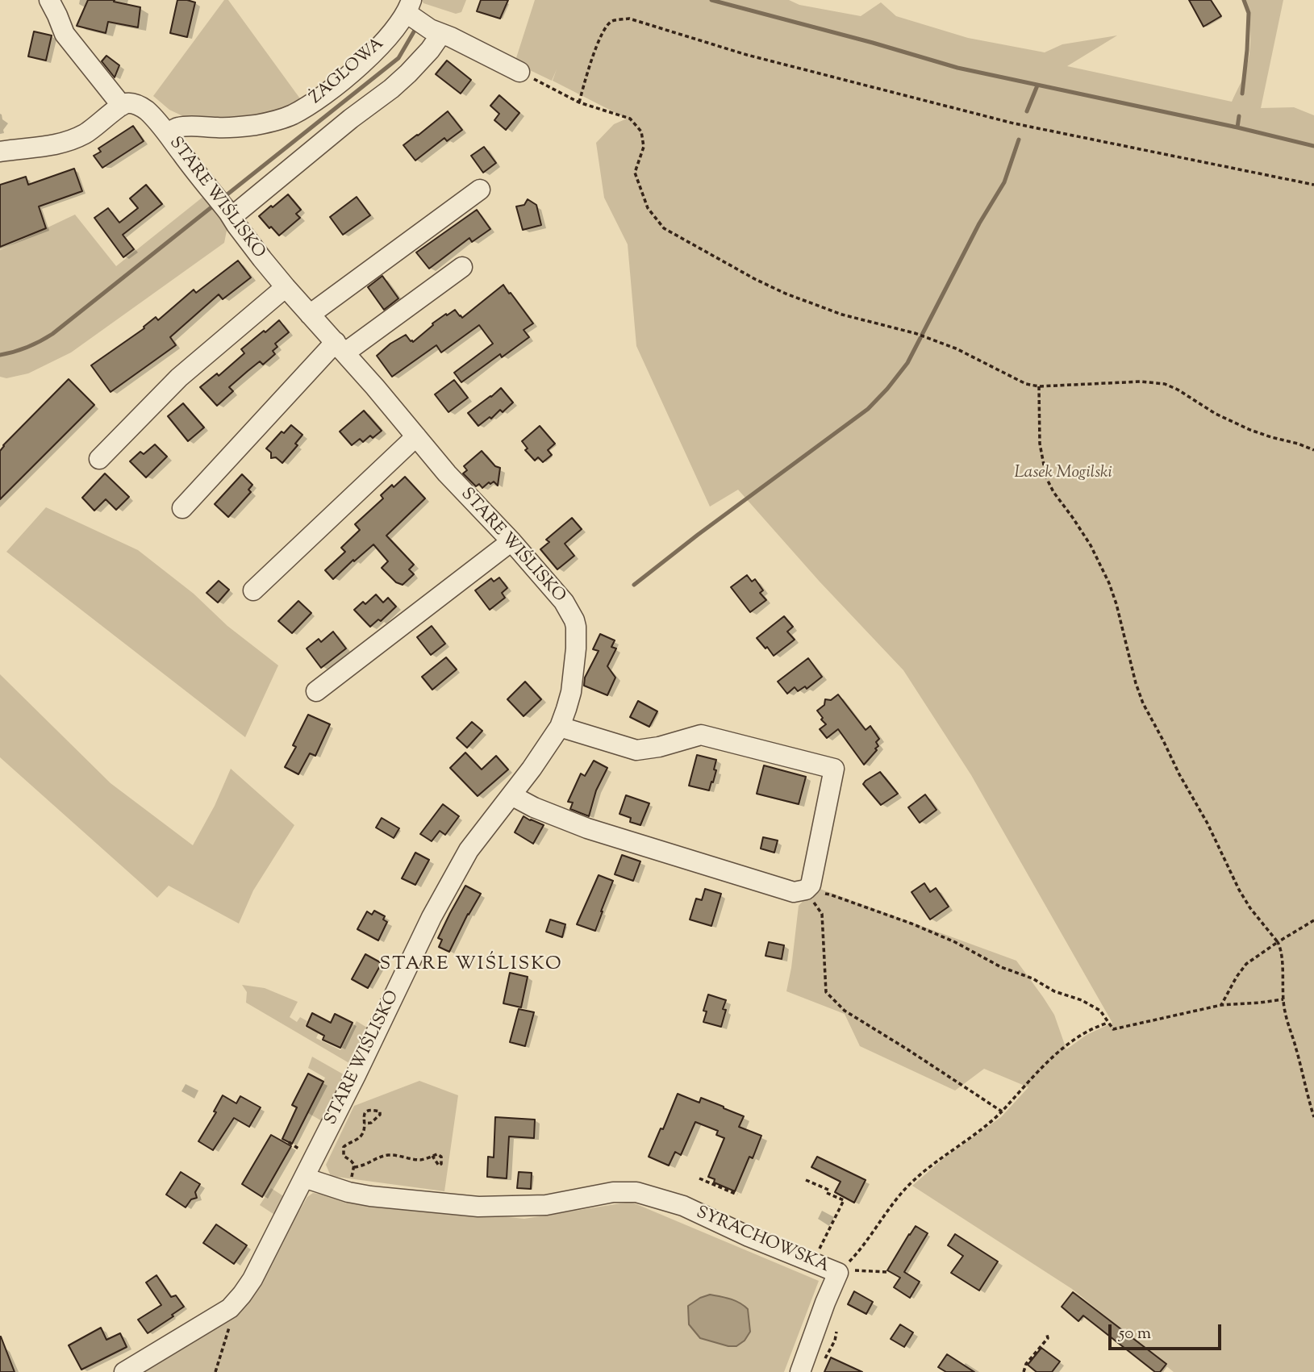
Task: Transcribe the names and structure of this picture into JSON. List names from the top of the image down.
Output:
{
  "streets": {
    "street": ["ŻAGLOWA", "STARE WIŚLISKO", "SYRACHOWSKA"]
  },
  "crossings": [
    ["ŻAGLOWA", "STARE WIŚLISKO"]
  ],
  "districts": ["STARE WIŚLISKO"],
  "parks": ["Lasek Mogilski"],
  "scale_bar": "50 m"
}
